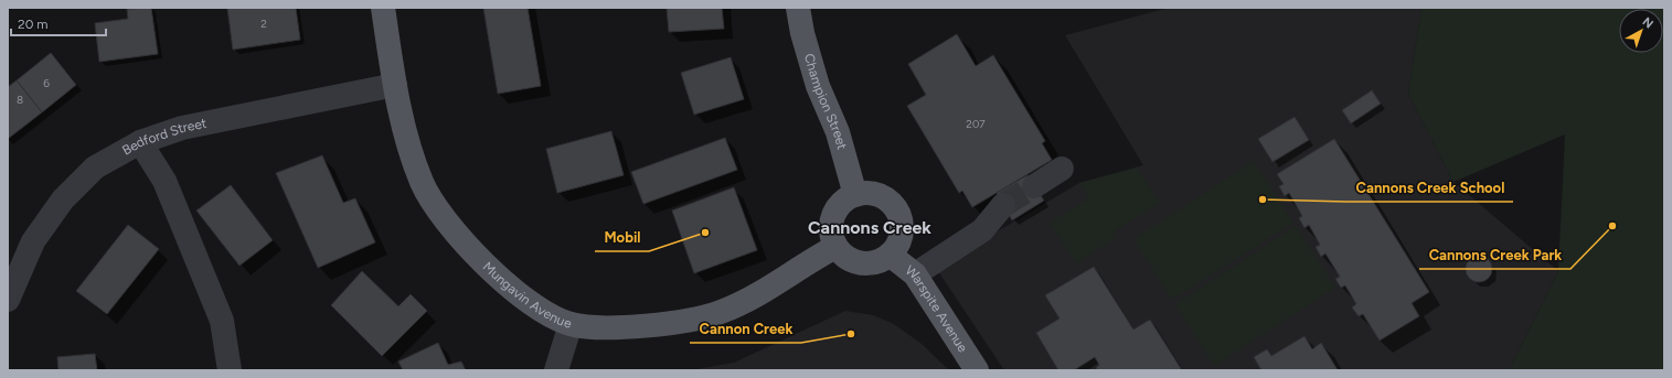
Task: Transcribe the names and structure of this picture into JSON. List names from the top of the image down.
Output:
{
  "streets": {
    "main road": ["Champion Street", "Mungavin Avenue", "Warspite Avenue"],
    "street": ["Bedford Street"]
  },
  "crossings": [
    ["Champion Street", "Mungavin Avenue"],
    ["Champion Street", "Warspite Avenue"],
    ["Bedford Street", "Mungavin Avenue"],
    ["Mungavin Avenue", "Warspite Avenue"]
  ],
  "districts": ["Cannons Creek"],
  "places": [
    "Cannons Creek School",
    "Cannons Creek Park",
    "Mobil",
    "Cannon Creek"
  ],
  "house_numbers": [
    "2",
    "6",
    "8",
    "207"
  ],
  "scale_bar": "20 m",
  "north": "top right"
}
